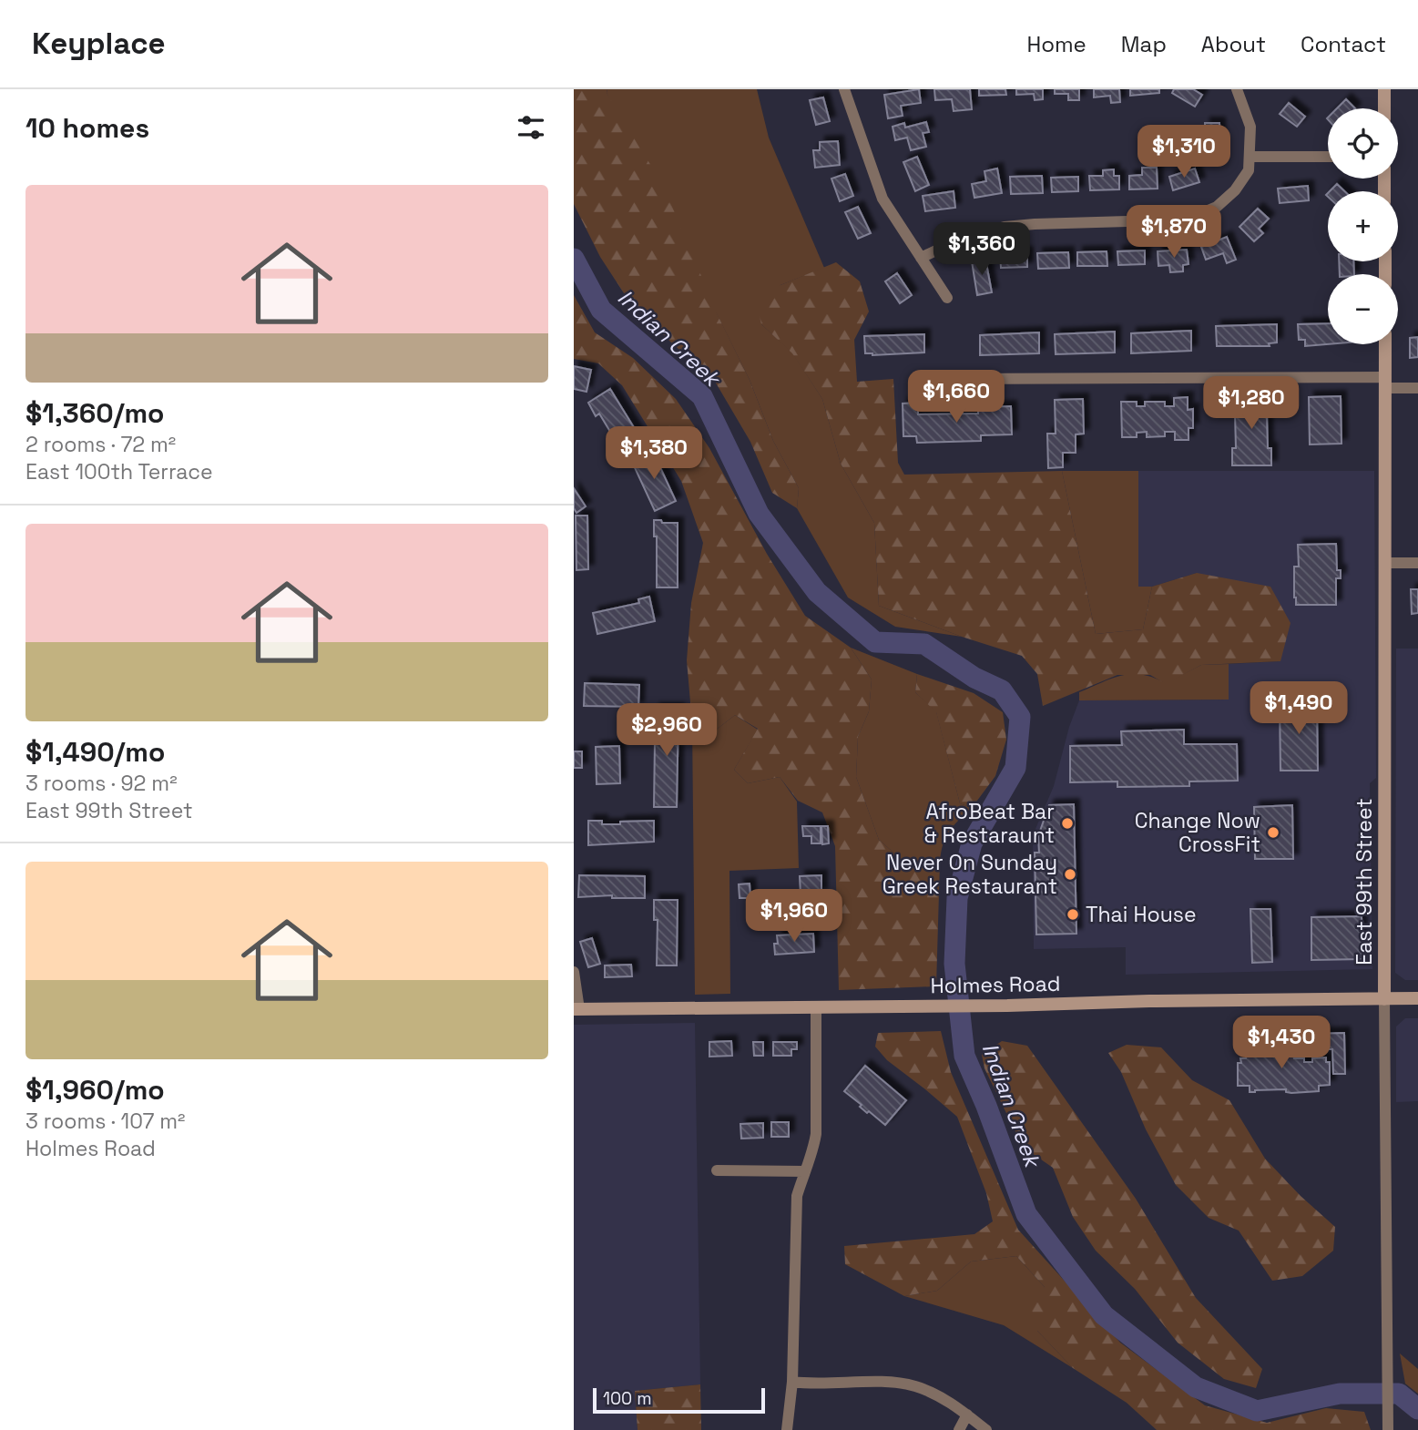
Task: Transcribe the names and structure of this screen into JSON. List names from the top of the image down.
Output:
{
  "streets": {
    "main road": ["East 99th Street", "Holmes Road"]
  },
  "crossings": [
    ["East 99th Street", "Holmes Road"]
  ],
  "water": ["Indian Creek"],
  "places": [
    "AfroBeat Bar & Restaraunt",
    "Change Now CrossFit",
    "Never On Sunday Greek Restaurant",
    "Thai House"
  ],
  "scale_bar": "100 m",
  "page": {
    "header": "Keyplace",
    "nav": [
      "Home",
      "Map",
      "About",
      "Contact"
    ],
    "heading": "10 homes",
    "map_buttons": ["+", "−"],
    "price": [
      "$1,310",
      "$1,870",
      "$1,360",
      "$1,660",
      "$1,280",
      "$1,380",
      "$1,490",
      "$2,960",
      "$1,960",
      "$1,430"
    ],
    "list": [
      {
        "name": "$1,360/mo",
        "note": "2 rooms · 72 m² · East 100th Terrace"
      },
      {
        "name": "$1,490/mo",
        "note": "3 rooms · 92 m² · East 99th Street"
      },
      {
        "name": "$1,960/mo",
        "note": "3 rooms · 107 m² · Holmes Road"
      }
    ],
    "scale": "100 m"
  }
}
